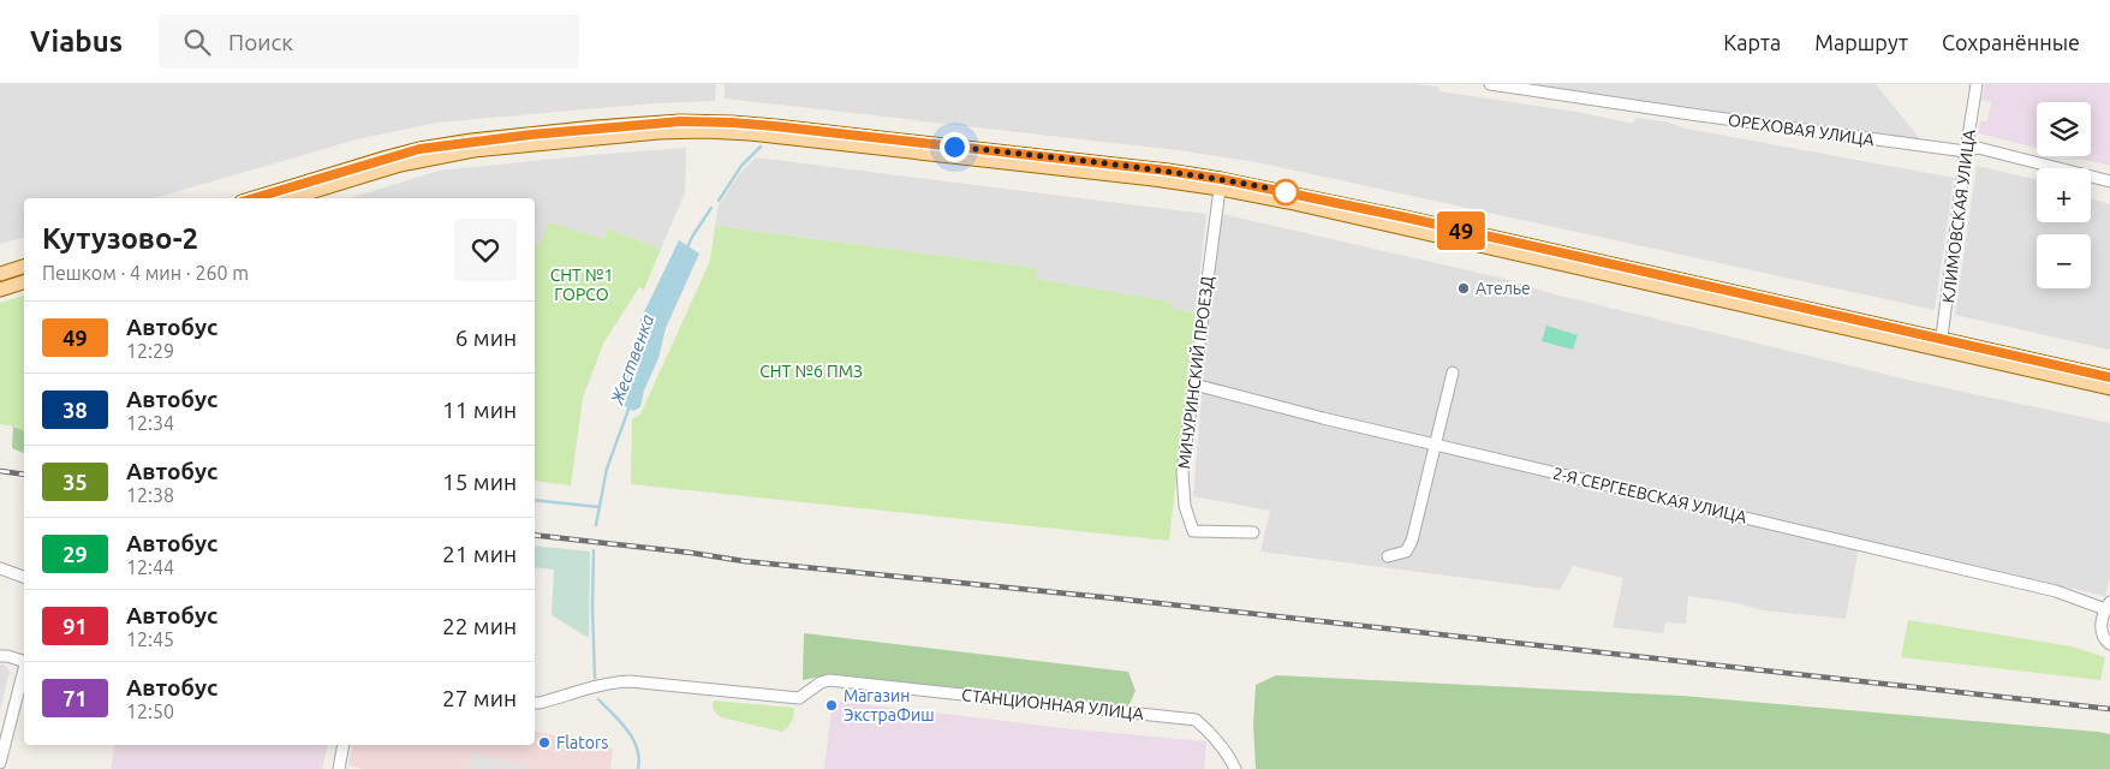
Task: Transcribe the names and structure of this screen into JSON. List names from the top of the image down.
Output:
{
  "streets": {
    "street": [
      "ОРЕХОВАЯ УЛИЦА",
      "КЛИМОВСКАЯ УЛИЦА",
      "МИЧУРИНСКИЙ ПРОЕЗД",
      "2-Я СЕРГЕЕВСКАЯ УЛИЦА",
      "СТАНЦИОННАЯ УЛИЦА"
    ]
  },
  "crossings": [
    ["ОРЕХОВАЯ УЛИЦА", "КЛИМОВСКАЯ УЛИЦА"],
    ["МИЧУРИНСКИЙ ПРОЕЗД", "2-Я СЕРГЕЕВСКАЯ УЛИЦА"]
  ],
  "water": ["Жественка"],
  "parks": ["СНТ №1 ГОРСО", "СНТ №6 ПМЗ"],
  "places": ["Ателье", "Магазин ЭкстраФиш", "Flators"],
  "lines": ["bus line 49"],
  "page": {
    "header": "Viabus",
    "search": "Поиск",
    "nav": ["Карта", "Маршрут", "Сохранённые"],
    "on_map": "49",
    "map_buttons": ["+", "−"],
    "heading": ["Кутузово-2", "Пешком · 4 мин · 260 m"],
    "list": [
      {
        "mark": "49",
        "name": "Автобус",
        "note": "12:29",
        "value": "6 мин"
      },
      {
        "mark": "38",
        "name": "Автобус",
        "note": "12:34",
        "value": "11 мин"
      },
      {
        "mark": "35",
        "name": "Автобус",
        "note": "12:38",
        "value": "15 мин"
      },
      {
        "mark": "29",
        "name": "Автобус",
        "note": "12:44",
        "value": "21 мин"
      },
      {
        "mark": "91",
        "name": "Автобус",
        "note": "12:45",
        "value": "22 мин"
      },
      {
        "mark": "71",
        "name": "Автобус",
        "note": "12:50",
        "value": "27 мин"
      }
    ]
  }
}
